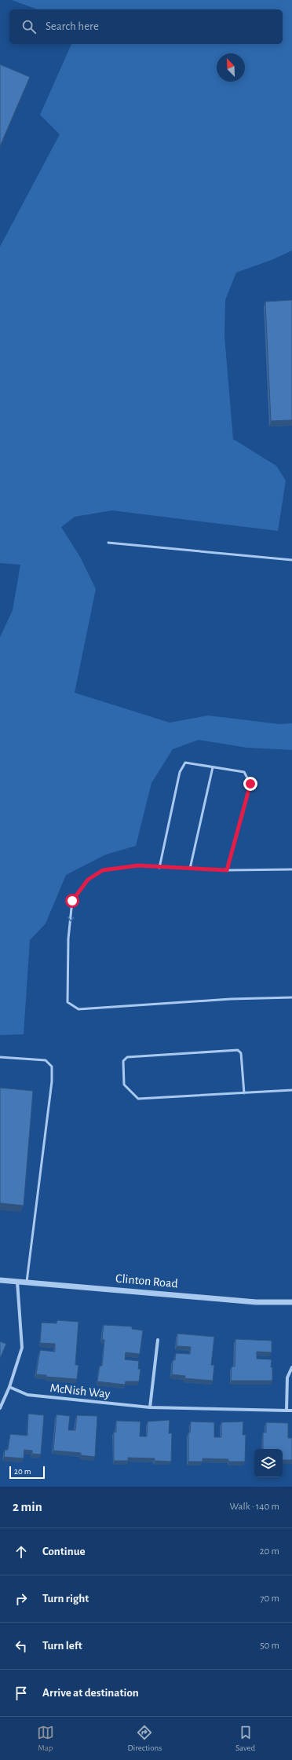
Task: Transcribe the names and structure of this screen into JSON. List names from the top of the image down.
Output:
{
  "streets": {
    "street": ["Clinton Road", "McNish Way"]
  },
  "scale_bar": "20 m",
  "north": "top left",
  "page": {
    "search": "Search here",
    "scale": "20 m",
    "heading": ["2 min", "Walk · 140 m"],
    "list": [
      ["Continue", "20 m"],
      ["Turn right", "70 m"],
      ["Turn left", "50 m"],
      "Arrive at destination"
    ],
    "nav": ["Map", "Directions", "Saved"]
  }
}
